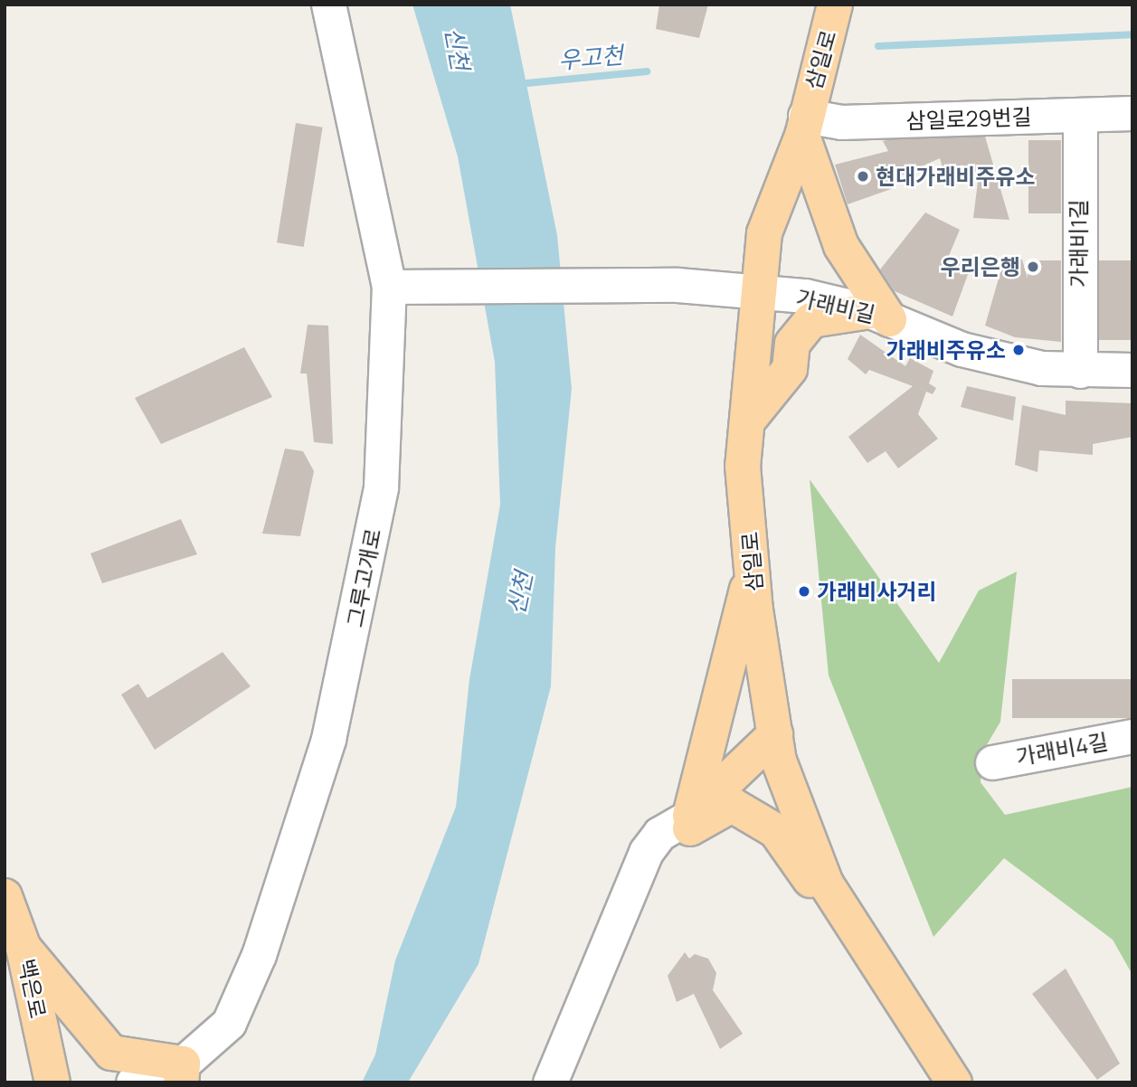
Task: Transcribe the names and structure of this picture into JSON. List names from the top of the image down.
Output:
{
  "streets": {
    "main road": ["삼일로", "백은로"],
    "street": [
      "삼일로29번길",
      "가래비1길",
      "가래비길",
      "그루고개로",
      "가래비4길"
    ]
  },
  "crossings": [
    ["삼일로", "삼일로29번길"],
    ["삼일로", "가래비길"],
    ["삼일로29번길", "가래비1길"],
    ["가래비1길", "가래비길"],
    ["가래비길", "그루고개로"]
  ],
  "water": ["신천", "우고천"],
  "places": [
    "현대가래비주유소",
    "우리은행",
    "가래비주유소",
    "가래비사거리"
  ]
}
